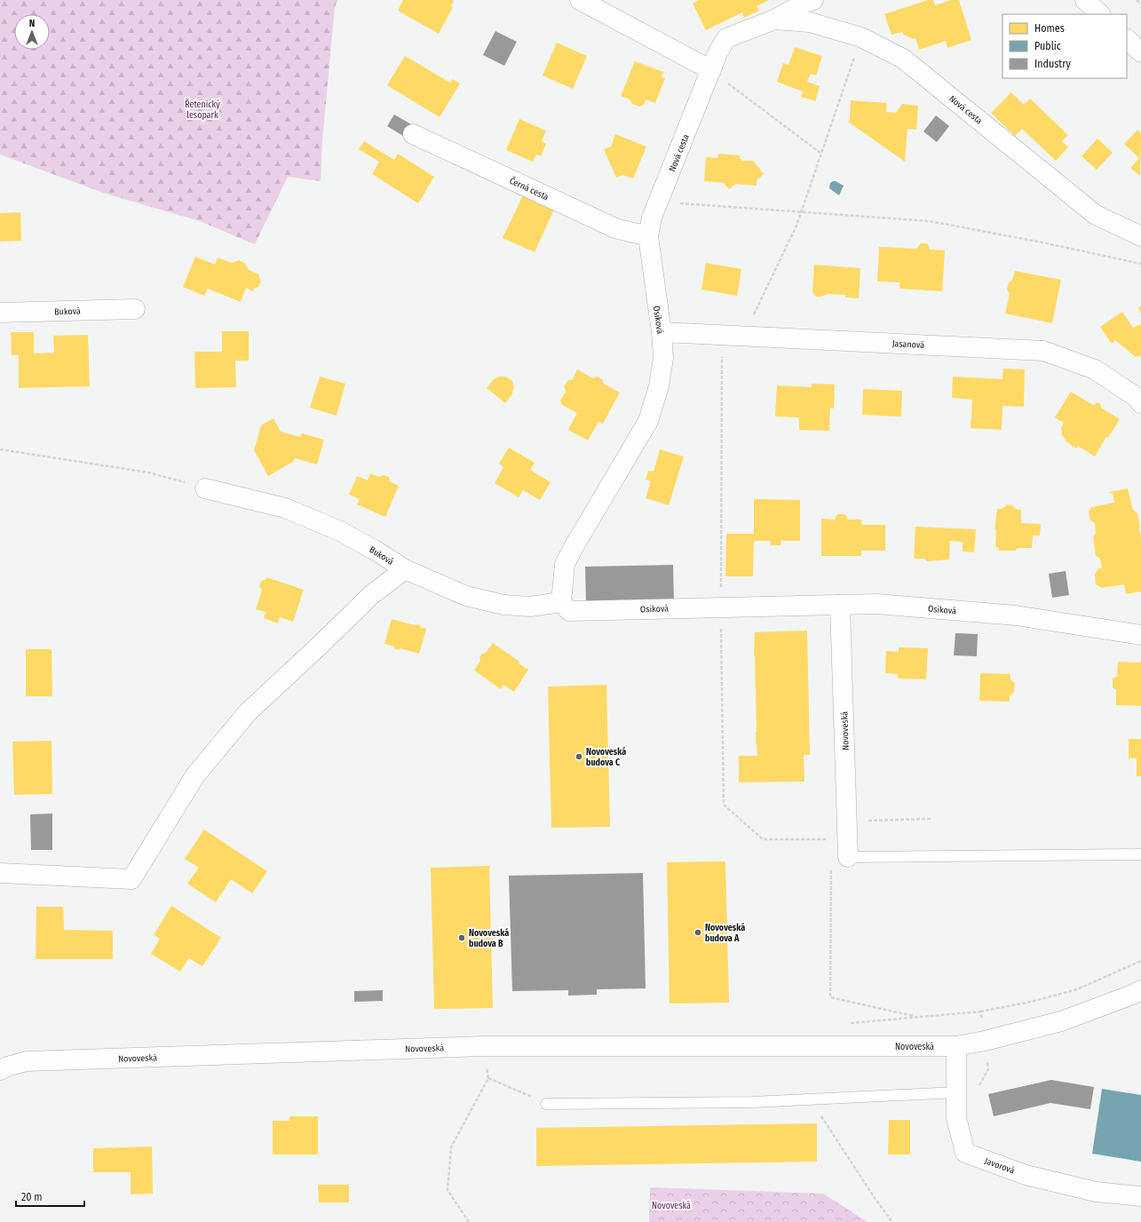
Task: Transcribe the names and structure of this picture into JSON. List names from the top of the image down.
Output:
{
  "streets": {
    "street": [
      "Nová cesta",
      "Černá cesta",
      "Buková",
      "Osiková",
      "Jasanová",
      "Novoveská",
      "Javorová"
    ]
  },
  "crossings": [
    ["Nová cesta", "Černá cesta"],
    ["Nová cesta", "Osiková"],
    ["Černá cesta", "Osiková"],
    ["Buková", "Osiková"],
    ["Osiková", "Jasanová"],
    ["Osiková", "Novoveská"],
    ["Novoveská", "Javorová"]
  ],
  "parks": ["Řetenický lesopark", "Novoveská"],
  "places": ["Novoveská budova C", "Novoveská budova A", "Novoveská budova B"],
  "legend": ["Homes", "Public", "Industry"],
  "scale_bar": "20 m",
  "north": "top"
}
